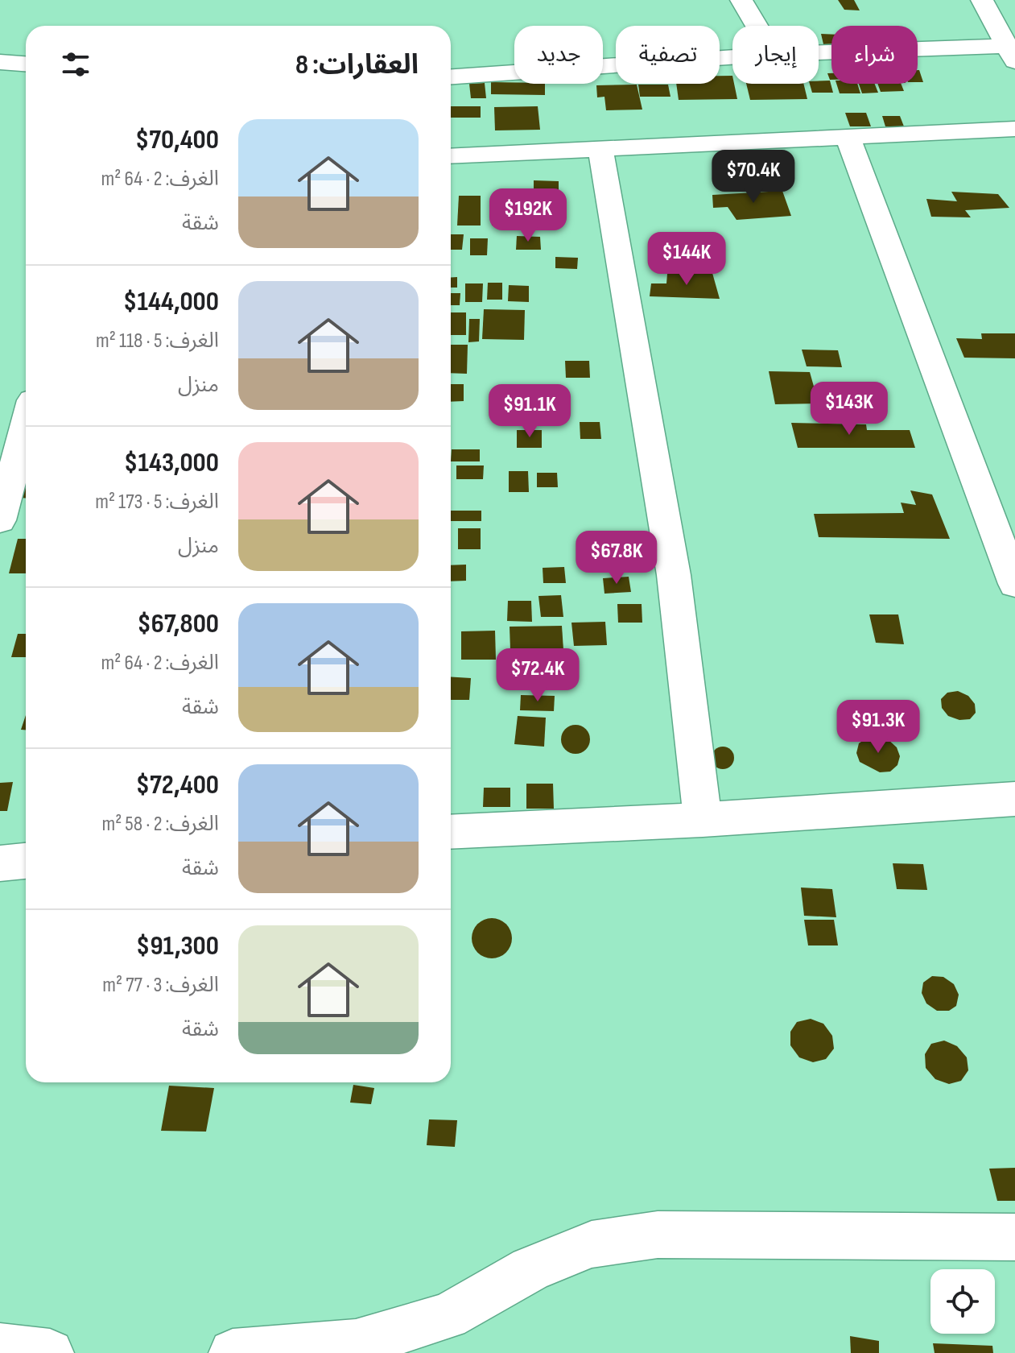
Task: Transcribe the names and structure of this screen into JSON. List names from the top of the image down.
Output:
{
  "page": {
    "chip": [
      "شراء",
      "إيجار",
      "تصفية",
      "جديد"
    ],
    "heading": "العقارات: 8",
    "list": [
      {
        "name": "$70,400",
        "note": "الغرف: 2 · 64 m² · شقة"
      },
      {
        "name": "$144,000",
        "note": "الغرف: 5 · 118 m² · منزل"
      },
      {
        "name": "$143,000",
        "note": "الغرف: 5 · 173 m² · منزل"
      },
      {
        "name": "$67,800",
        "note": "الغرف: 2 · 64 m² · شقة"
      },
      {
        "name": "$72,400",
        "note": "الغرف: 2 · 58 m² · شقة"
      },
      {
        "name": "$91,300",
        "note": "الغرف: 3 · 77 m² · شقة"
      }
    ],
    "price": [
      "$70.4K",
      "$192K",
      "$144K",
      "$143K",
      "$91.1K",
      "$67.8K",
      "$72.4K",
      "$91.3K"
    ]
  }
}
